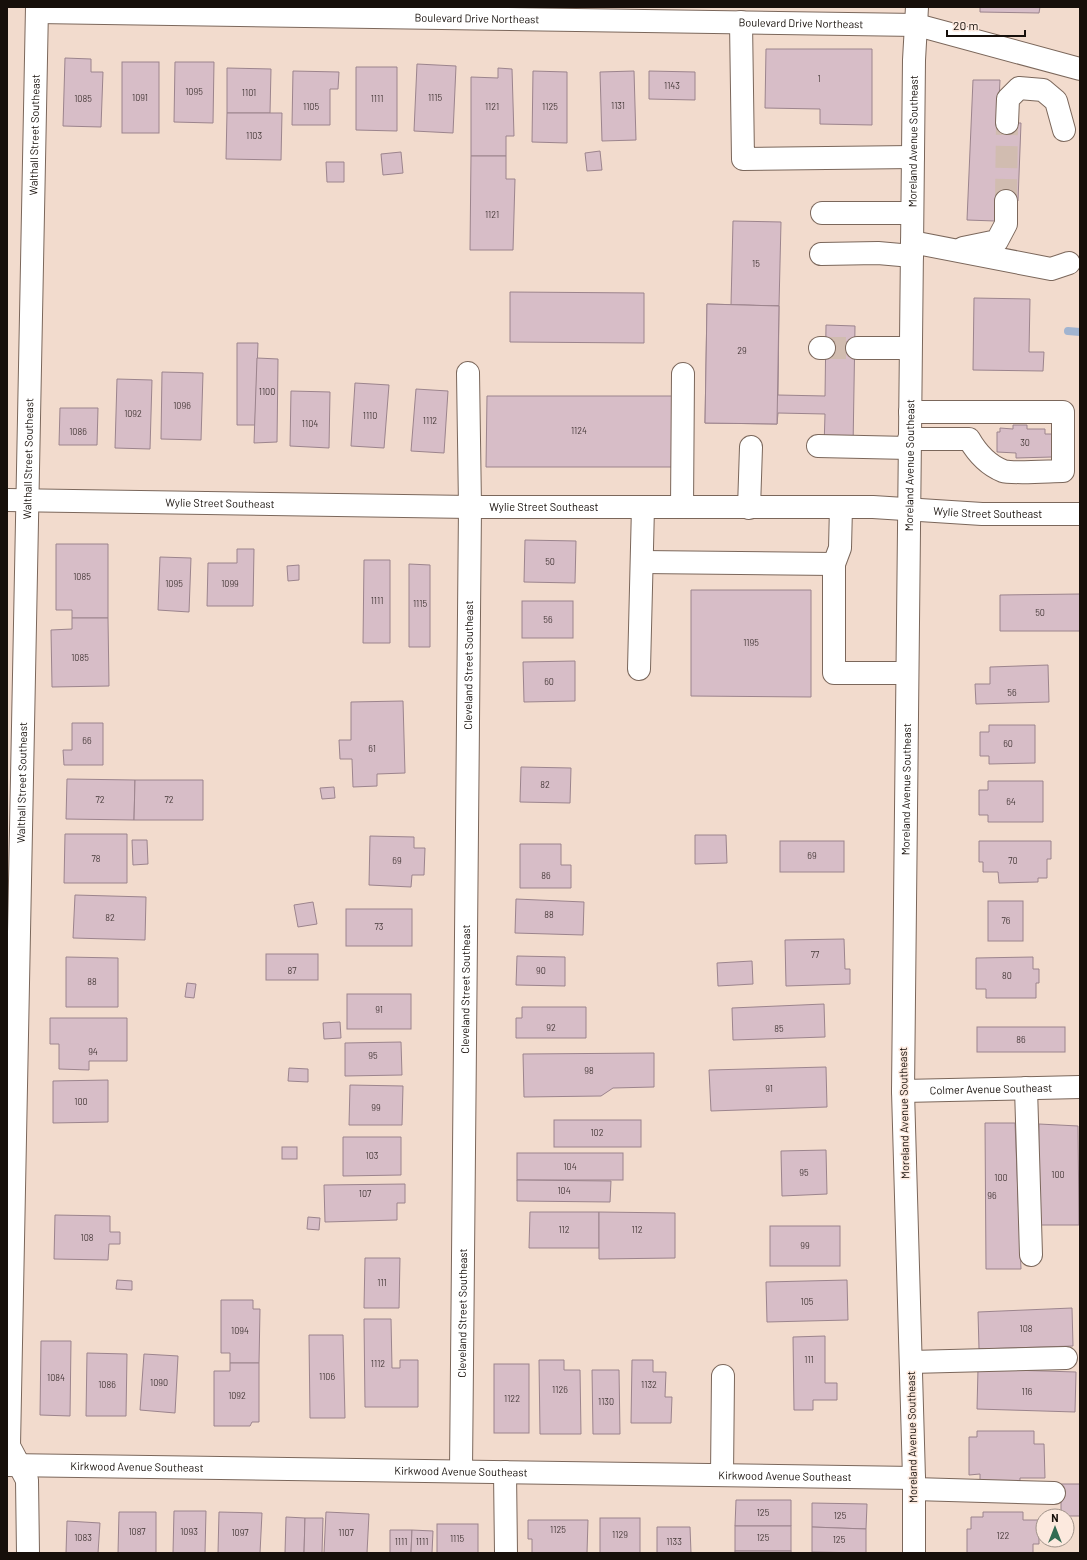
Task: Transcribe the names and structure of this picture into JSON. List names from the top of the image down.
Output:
{
  "streets": {
    "main road": [
      "Boulevard Drive Northeast",
      "Walthall Street Southeast",
      "Moreland Avenue Southeast",
      "Wylie Street Southeast",
      "Cleveland Street Southeast",
      "Colmer Avenue Southeast",
      "Kirkwood Avenue Southeast"
    ]
  },
  "crossings": [
    ["Boulevard Drive Northeast", "Walthall Street Southeast"],
    ["Boulevard Drive Northeast", "Moreland Avenue Southeast"],
    ["Walthall Street Southeast", "Wylie Street Southeast"],
    ["Walthall Street Southeast", "Kirkwood Avenue Southeast"],
    ["Moreland Avenue Southeast", "Wylie Street Southeast"],
    ["Moreland Avenue Southeast", "Colmer Avenue Southeast"],
    ["Moreland Avenue Southeast", "Kirkwood Avenue Southeast"],
    ["Wylie Street Southeast", "Cleveland Street Southeast"],
    ["Cleveland Street Southeast", "Kirkwood Avenue Southeast"]
  ],
  "house_numbers": [
    "1",
    "1143",
    "1095",
    "1101",
    "1091",
    "1115",
    "1085",
    "1111",
    "1131",
    "1105",
    "1121",
    "1125",
    "1103",
    "1121",
    "15",
    "29",
    "1100",
    "1096",
    "1092",
    "1110",
    "1112",
    "1104",
    "1124",
    "1086",
    "30",
    "50",
    "1085",
    "1095",
    "1099",
    "1111",
    "1115",
    "50",
    "56",
    "1195",
    "1085",
    "60",
    "56",
    "66",
    "60",
    "61",
    "82",
    "72",
    "72",
    "64",
    "69",
    "78",
    "69",
    "70",
    "86",
    "88",
    "82",
    "76",
    "73",
    "77",
    "87",
    "90",
    "80",
    "88",
    "91",
    "92",
    "85",
    "86",
    "94",
    "95",
    "98",
    "91",
    "100",
    "99",
    "102",
    "103",
    "104",
    "95",
    "100",
    "100",
    "104",
    "107",
    "96",
    "112",
    "112",
    "108",
    "99",
    "111",
    "105",
    "108",
    "1094",
    "111",
    "1112",
    "1106",
    "1084",
    "1090",
    "1086",
    "1132",
    "1126",
    "116",
    "1092",
    "1122",
    "1130",
    "125",
    "125",
    "1125",
    "1087",
    "1093",
    "1097",
    "1107",
    "1129",
    "122",
    "1083",
    "125",
    "1115",
    "125",
    "1111",
    "1111",
    "1133"
  ],
  "scale_bar": "20 m",
  "north": "top"
}
